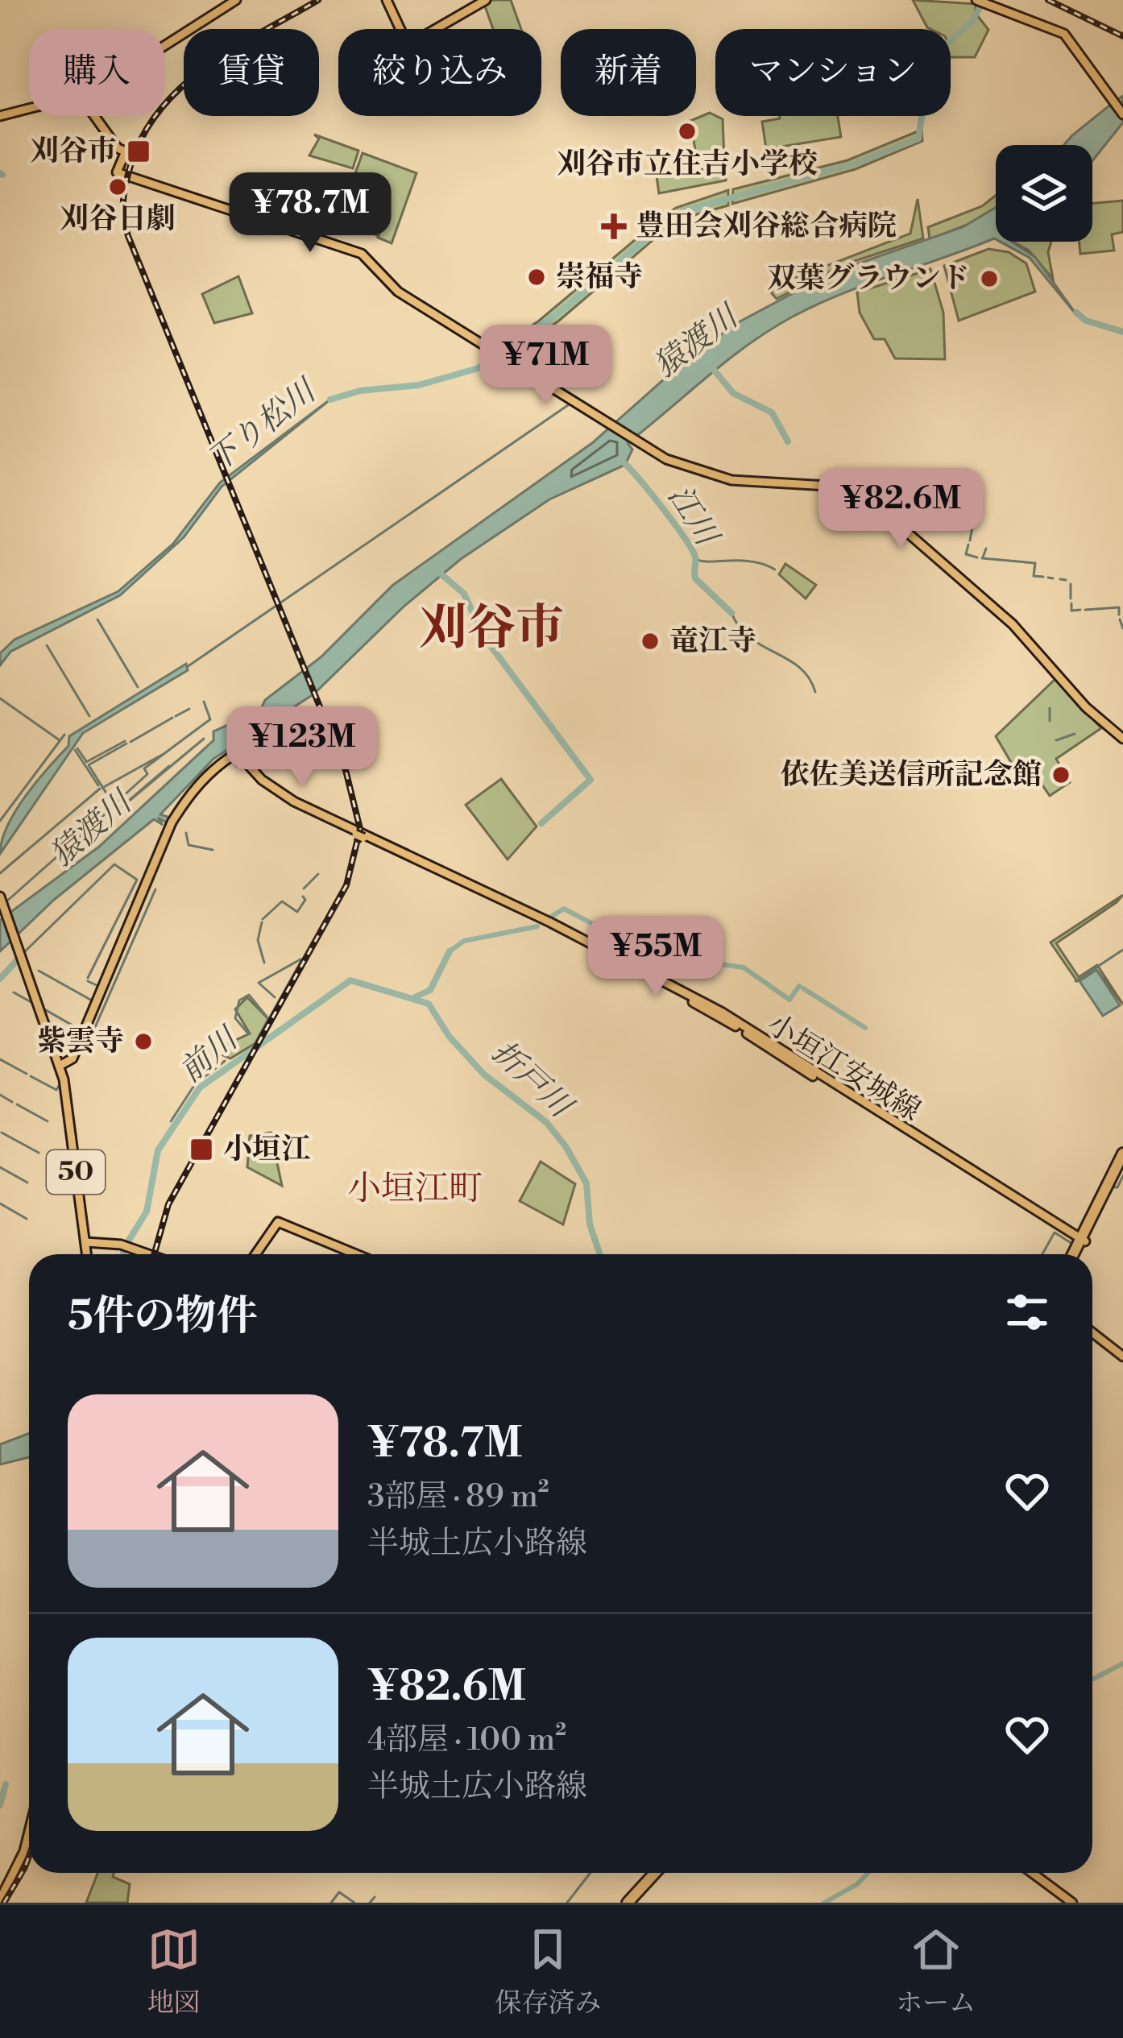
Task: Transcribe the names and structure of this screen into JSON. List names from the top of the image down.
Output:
{
  "streets": {
    "main road": ["小垣江安城線", "50"]
  },
  "districts": ["刈谷市", "小垣江町"],
  "water": [
    "猿渡川",
    "下り松川",
    "江川",
    "前川",
    "折戸川"
  ],
  "places": {
    "other": [
      "刈谷市立住吉小学校",
      "刈谷日劇",
      "崇福寺",
      "双葉グラウンド",
      "竜江寺",
      "依佐美送信所記念館",
      "紫雲寺"
    ],
    "transit": ["刈谷市", "小垣江"],
    "health": ["豊田会刈谷総合病院"]
  },
  "page": {
    "chip": [
      "購入",
      "賃貸",
      "絞り込み",
      "新着",
      "マンション"
    ],
    "price": [
      "¥78.7M",
      "¥71M",
      "¥82.6M",
      "¥123M",
      "¥55M"
    ],
    "heading": "5件の物件",
    "list": [
      {
        "name": "¥78.7M",
        "note": "3部屋 · 89 m² · 半城土広小路線"
      },
      {
        "name": "¥82.6M",
        "note": "4部屋 · 100 m² · 半城土広小路線"
      }
    ],
    "tabs": ["地図", "保存済み", "ホーム"]
  }
}
